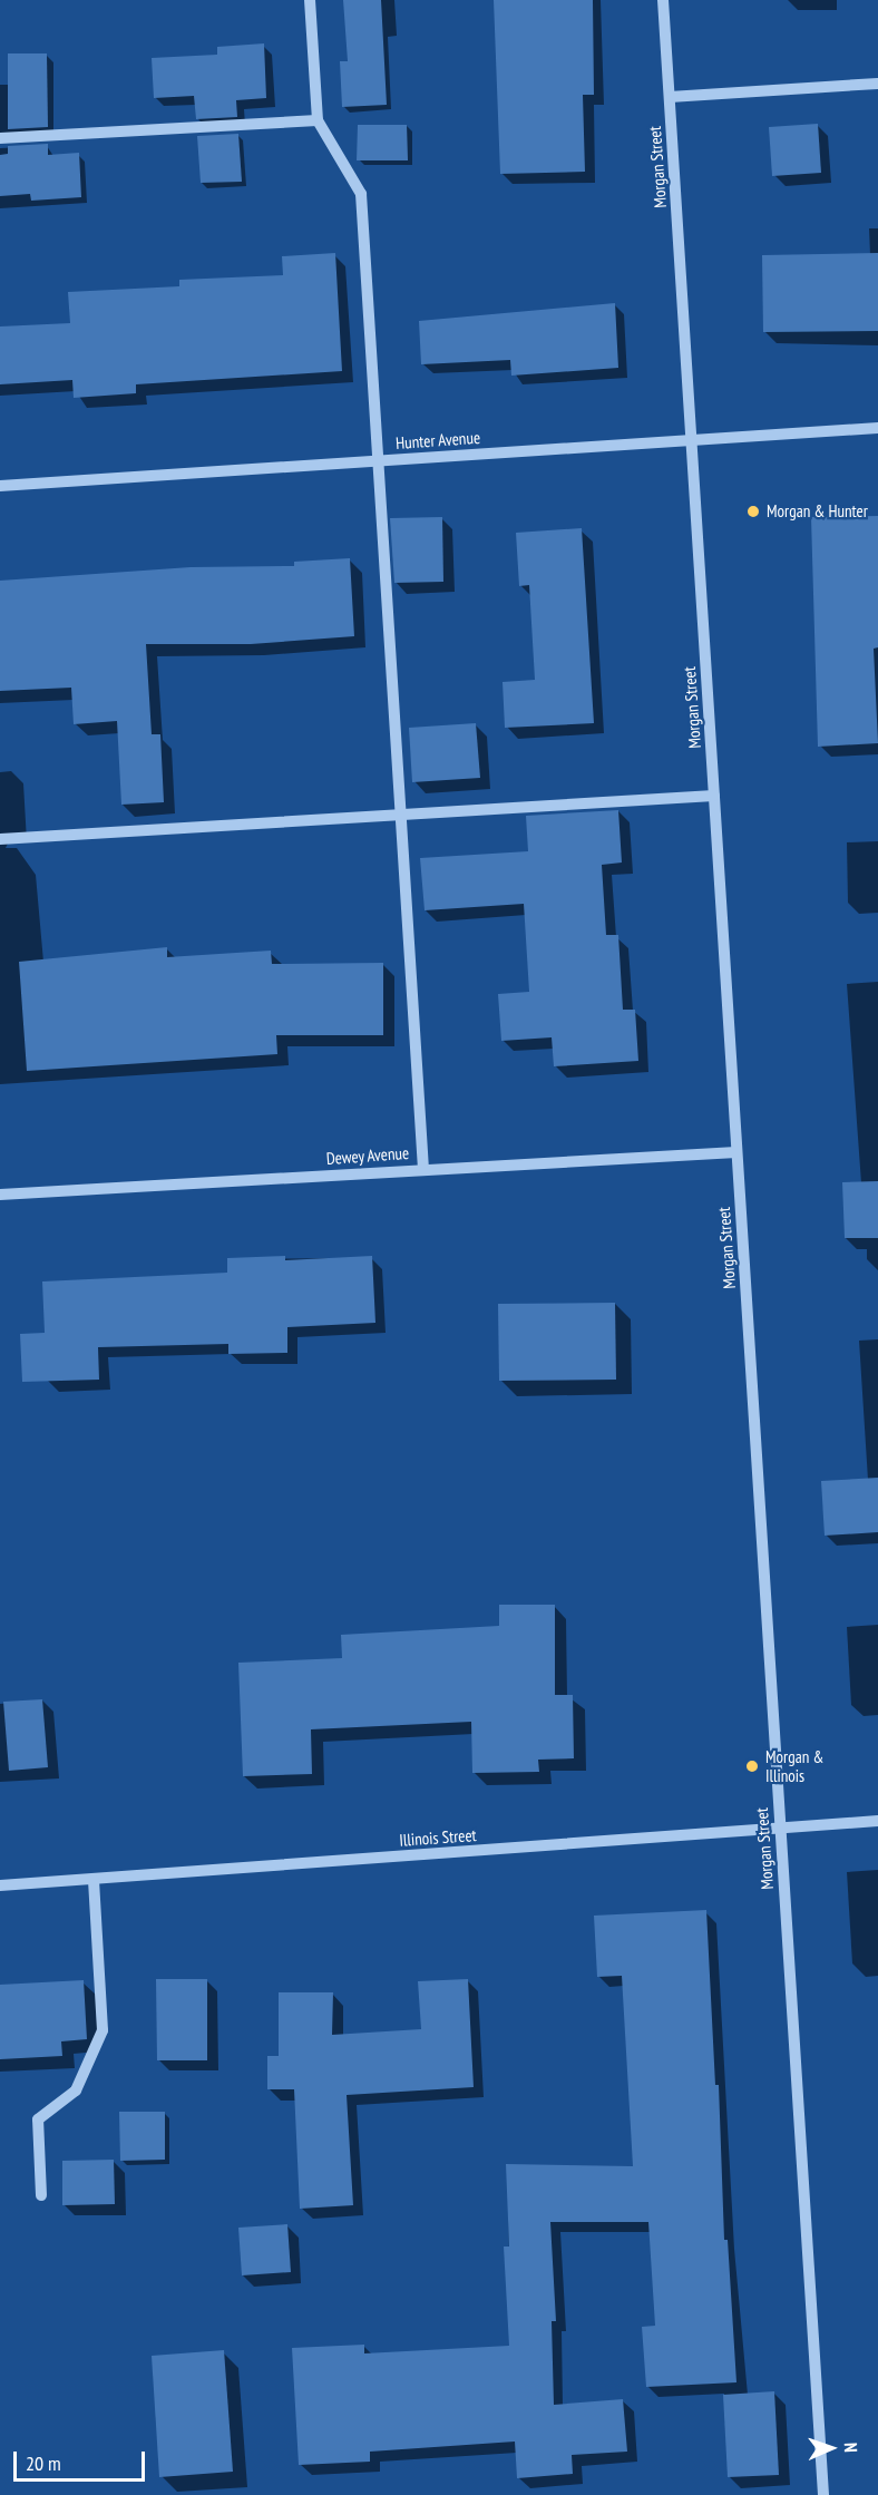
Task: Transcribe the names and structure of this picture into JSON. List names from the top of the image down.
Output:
{
  "streets": {
    "street": [
      "Morgan Street",
      "Hunter Avenue",
      "Dewey Avenue",
      "Illinois Street"
    ]
  },
  "crossings": [
    ["Morgan Street", "Hunter Avenue"],
    ["Morgan Street", "Dewey Avenue"],
    ["Morgan Street", "Illinois Street"]
  ],
  "places": ["Morgan & Hunter", "Morgan & Illinois"],
  "scale_bar": "20 m",
  "north": "right"
}
